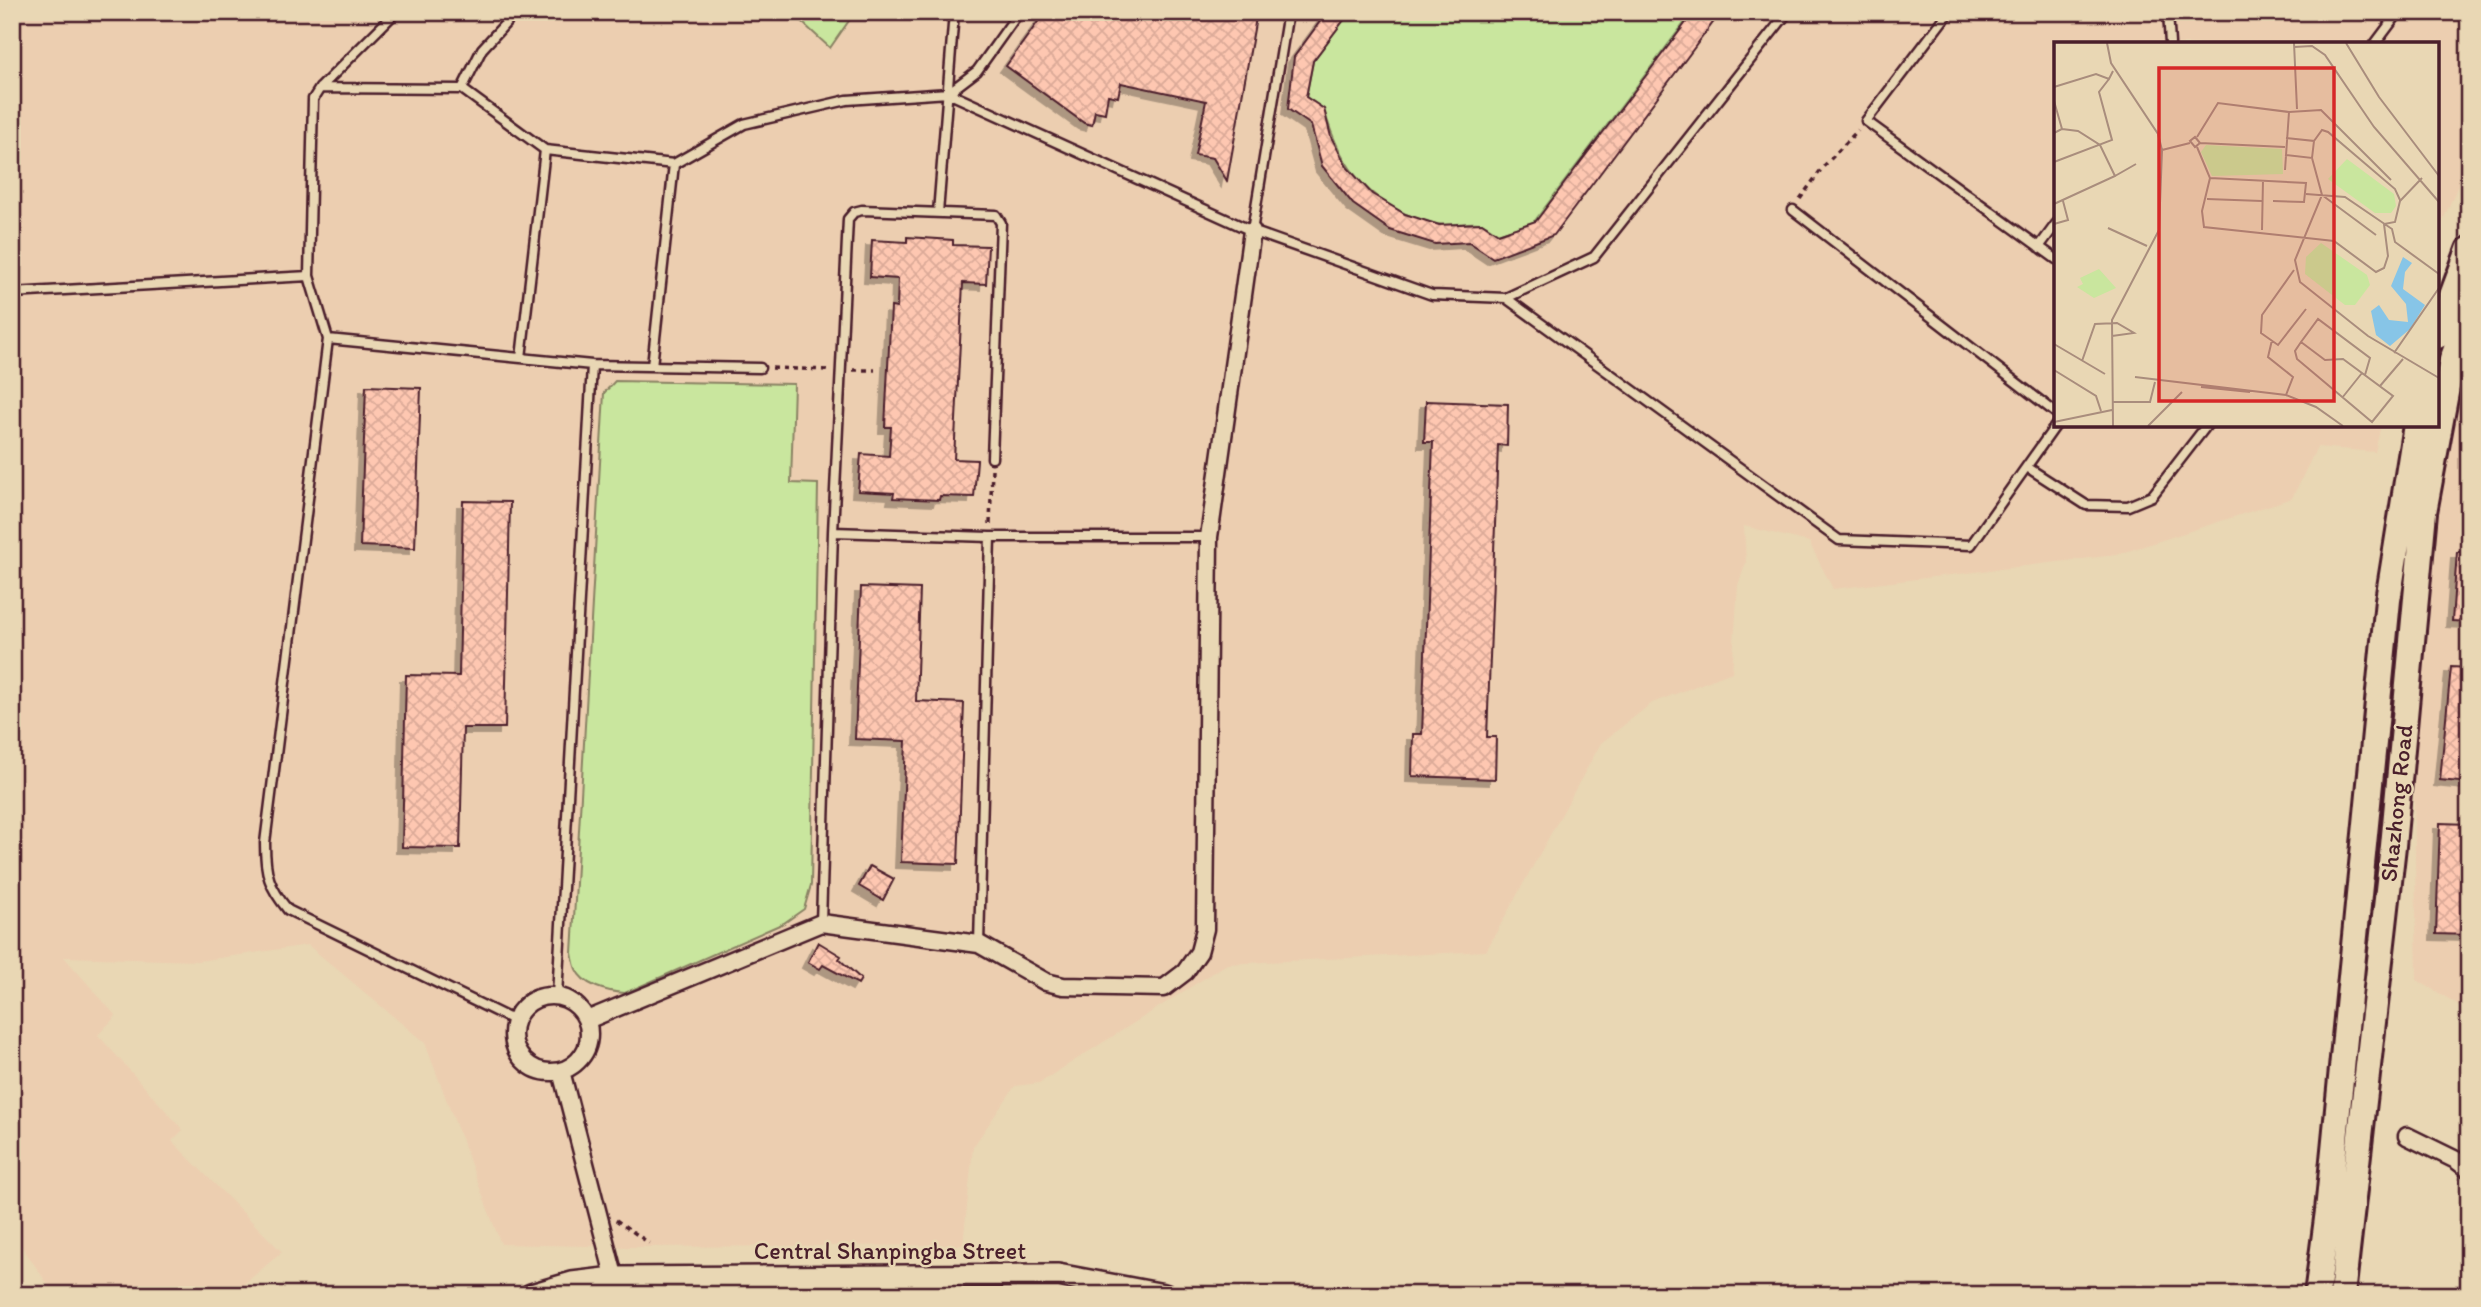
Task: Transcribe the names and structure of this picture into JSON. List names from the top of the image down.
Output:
{
  "streets": {
    "main road": ["Shazhong Road", "Central Shanpingba Street"]
  }
}
